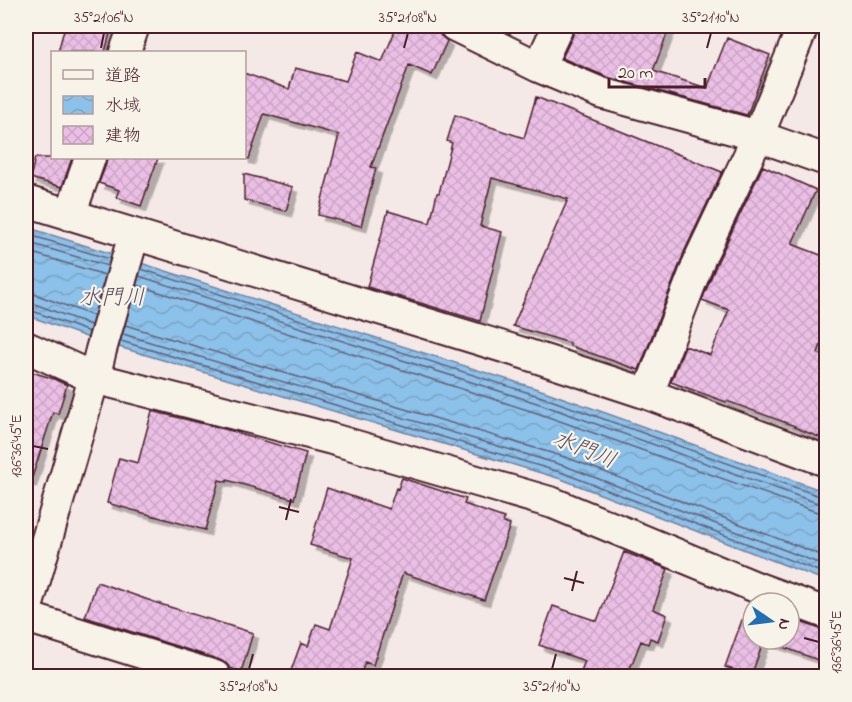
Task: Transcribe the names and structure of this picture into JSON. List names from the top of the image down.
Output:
{
  "water": ["水門川"],
  "legend": ["道路", "水域", "建物"],
  "scale_bar": "20 m",
  "north": "right",
  "coordinates": [
    "35°21'06\"N",
    "35°21'08\"N",
    "35°21'10\"N",
    "136°36'45\"E"
  ]
}
